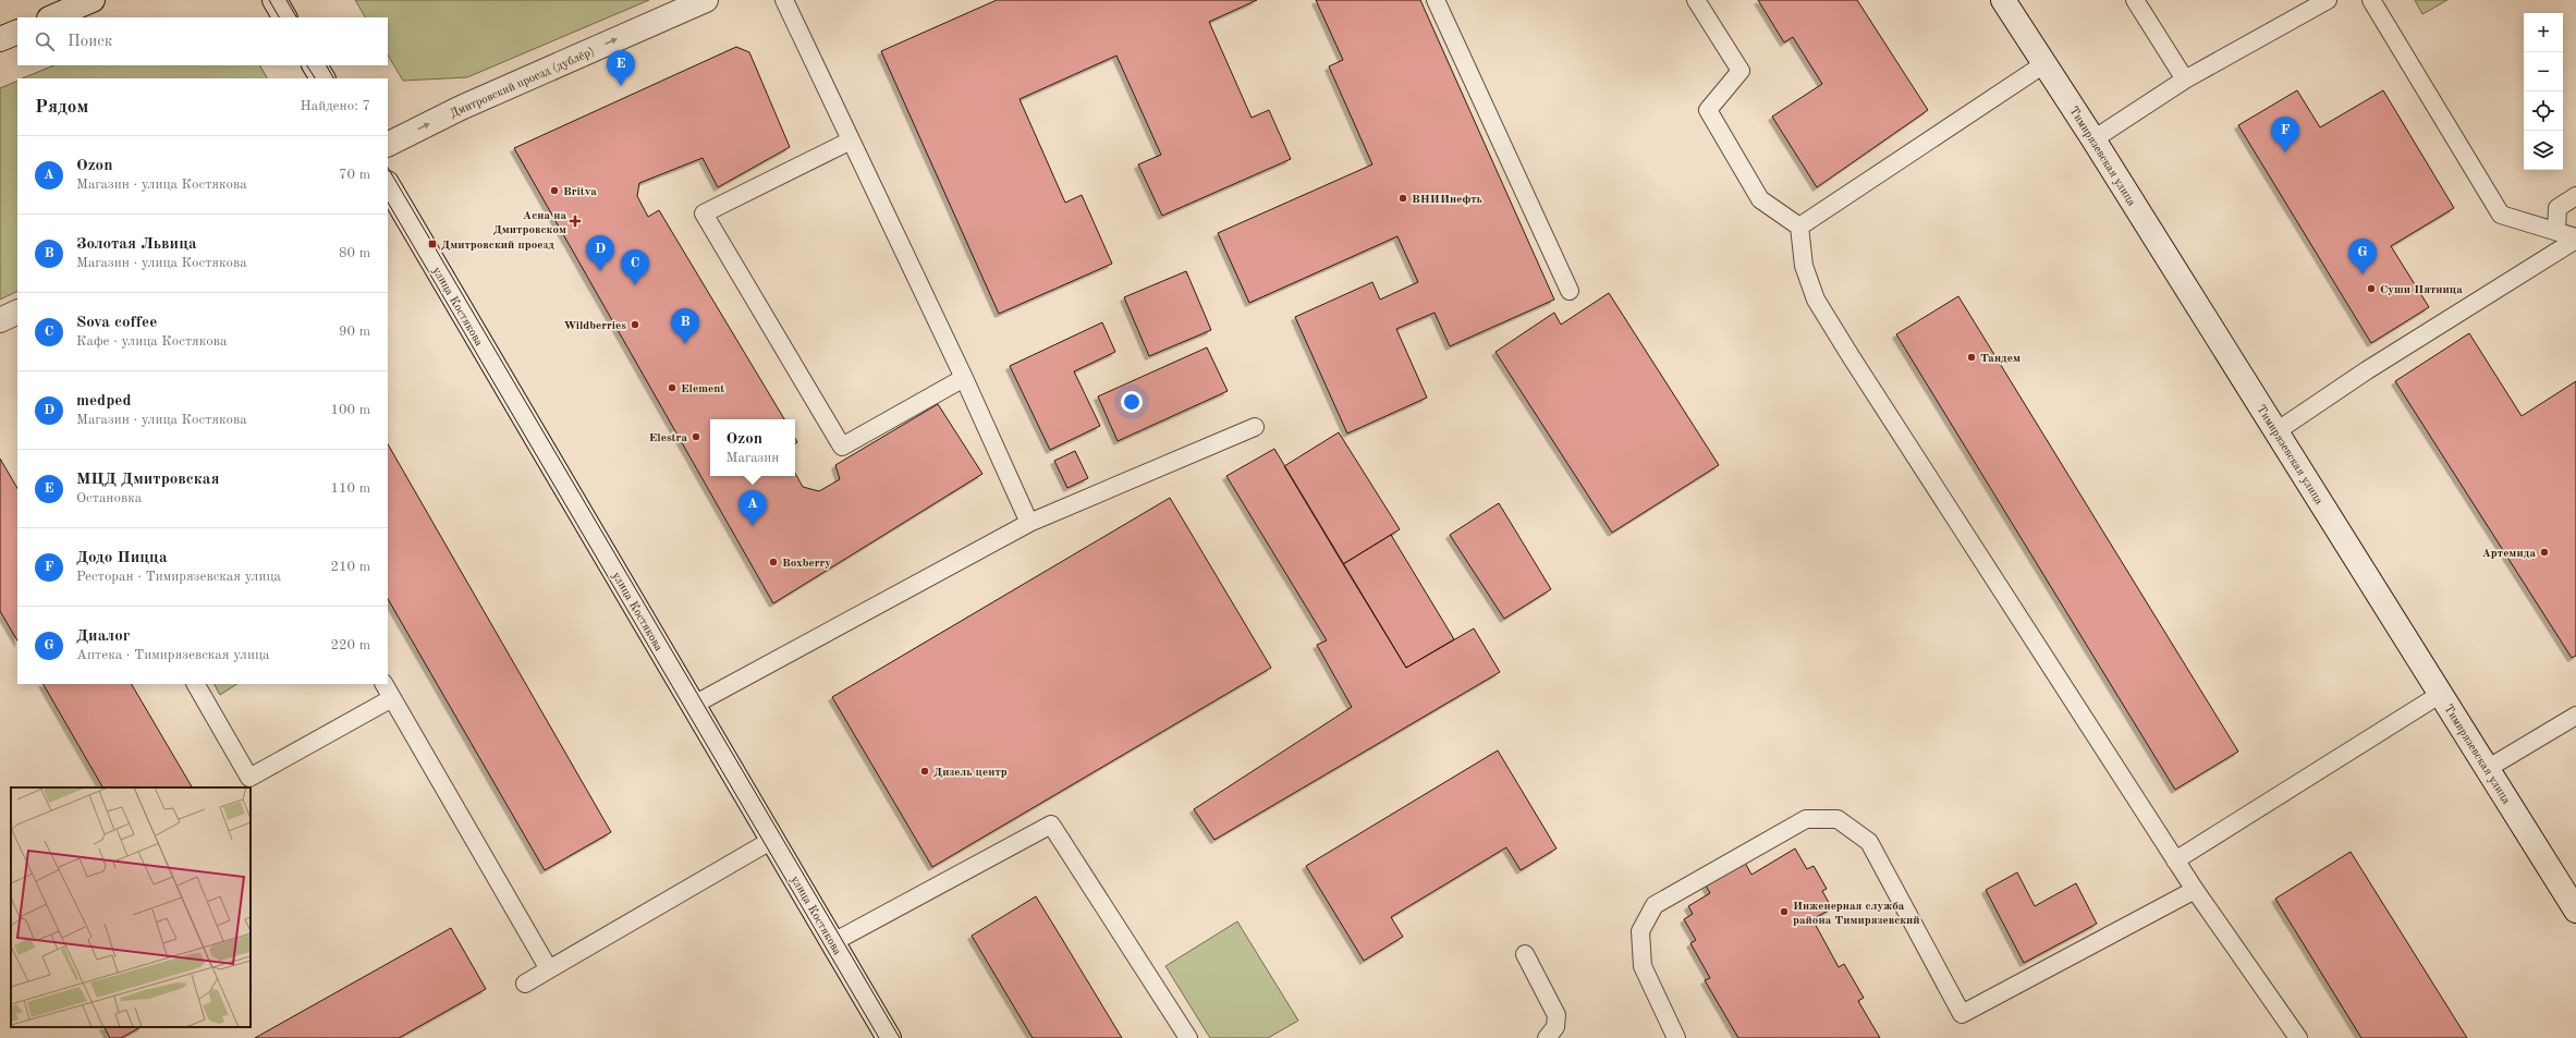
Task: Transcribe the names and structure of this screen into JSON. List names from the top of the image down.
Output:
{
  "streets": {
    "street": ["Дмитровский проезд (дублёр)", "Тимирязевская улица", "улица Костякова"]
  },
  "one_way": ["Дмитровский проезд (дублёр)"],
  "places": {
    "other": [
      "Britva",
      "ВНИИнефть",
      "Суши Пятница",
      "Wildberries",
      "Тандем",
      "Element",
      "Elestra",
      "Артемида",
      "Boxberry",
      "Дизель центр",
      "Инженерная служба района Тимирязевский"
    ],
    "health": ["Асна на Дмитровском"],
    "transit": ["Дмитровский проезд"]
  },
  "page": {
    "map_buttons": ["+", "−"],
    "search": "Поиск",
    "pins": [
      "E",
      "F",
      "D",
      "G",
      "C",
      "B",
      "A"
    ],
    "heading": ["Рядом", "Найдено: 7"],
    "list": [
      {
        "mark": "A",
        "name": "Ozon",
        "note": "Магазин · улица Костякова",
        "value": "70 m"
      },
      {
        "mark": "B",
        "name": "Золотая Львица",
        "note": "Магазин · улица Костякова",
        "value": "80 m"
      },
      {
        "mark": "C",
        "name": "Sova coffee",
        "note": "Кафе · улица Костякова",
        "value": "90 m"
      },
      {
        "mark": "D",
        "name": "medped",
        "note": "Магазин · улица Костякова",
        "value": "100 m"
      },
      {
        "mark": "E",
        "name": "МЦД Дмитровская",
        "note": "Остановка",
        "value": "110 m"
      },
      {
        "mark": "F",
        "name": "Додо Пицца",
        "note": "Ресторан · Тимирязевская улица",
        "value": "210 m"
      },
      {
        "mark": "G",
        "name": "Диалог",
        "note": "Аптека · Тимирязевская улица",
        "value": "220 m"
      }
    ],
    "popup": ["Ozon", "Магазин"]
  }
}
